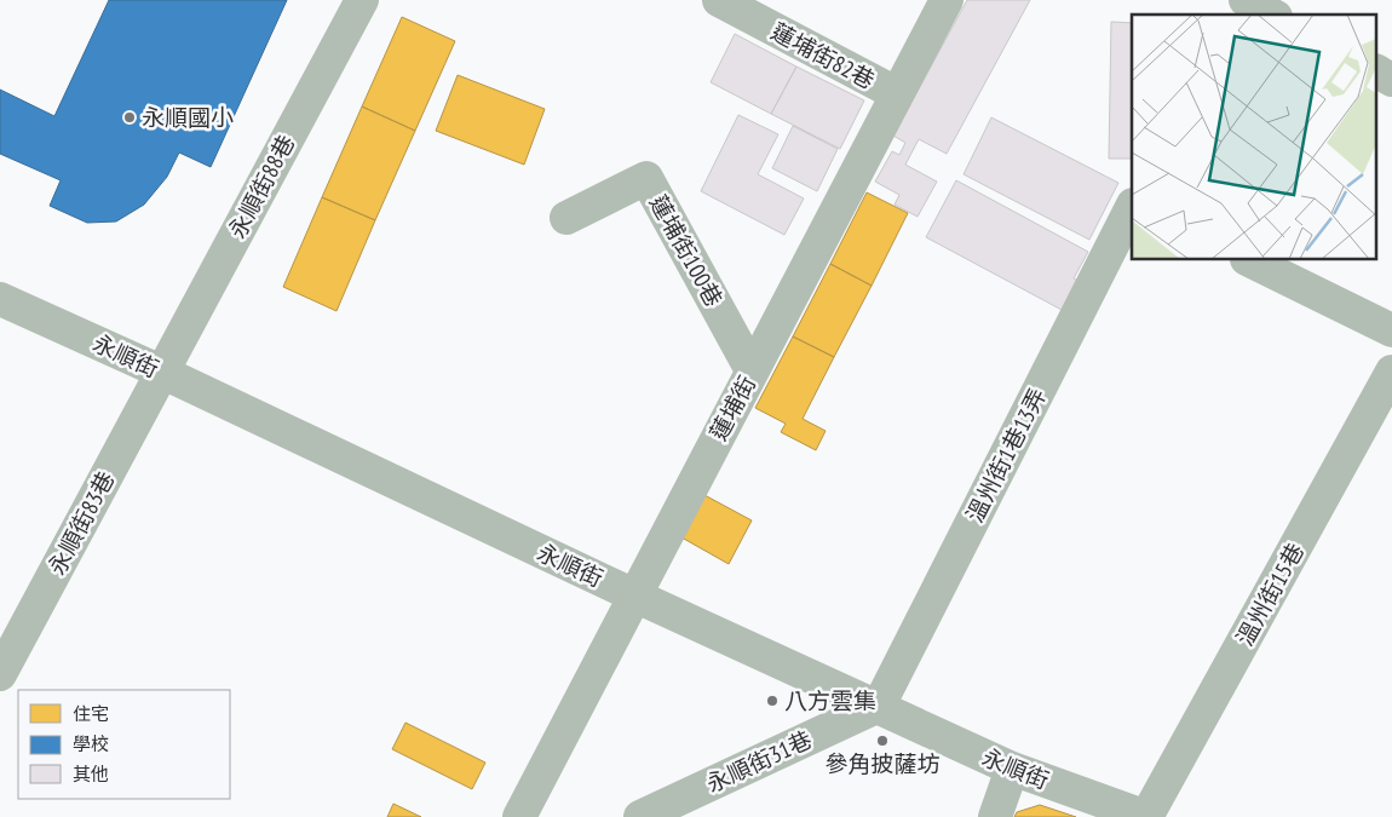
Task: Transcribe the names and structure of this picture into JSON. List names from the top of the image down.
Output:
{
  "streets": {
    "street": [
      "蓮埔街82巷",
      "永順街88巷",
      "蓮埔街100巷",
      "永順街",
      "蓮埔街",
      "溫州街1巷13弄",
      "永順街83巷",
      "溫州街15巷",
      "永順街31巷"
    ]
  },
  "crossings": [
    ["蓮埔街82巷", "蓮埔街"],
    ["永順街88巷", "永順街"],
    ["永順街88巷", "永順街83巷"],
    ["蓮埔街100巷", "蓮埔街"],
    ["永順街", "蓮埔街"],
    ["永順街", "溫州街1巷13弄"],
    ["永順街", "永順街83巷"],
    ["永順街", "溫州街15巷"],
    ["永順街", "永順街31巷"],
    ["溫州街1巷13弄", "永順街31巷"]
  ],
  "places": ["永順國小", "八方雲集", "參角披薩坊"],
  "legend": ["住宅", "學校", "其他"]
}
